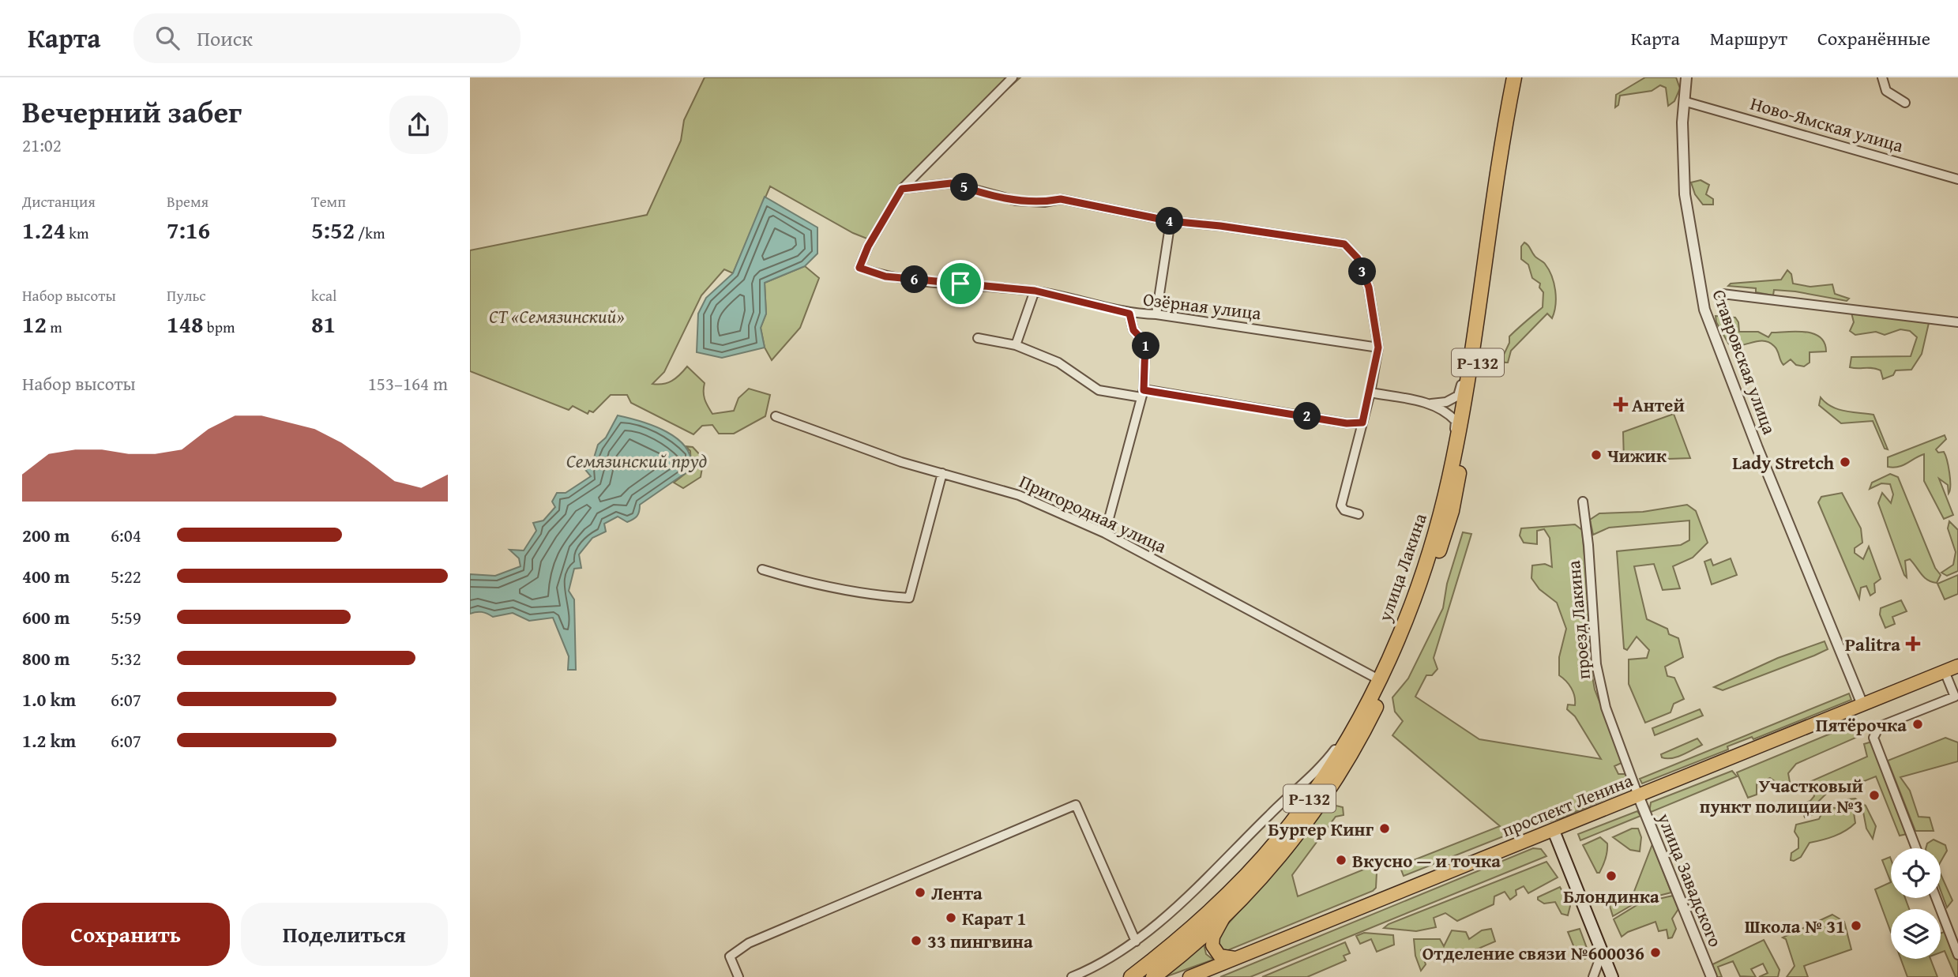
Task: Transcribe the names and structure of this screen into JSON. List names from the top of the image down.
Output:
{
  "streets": {
    "highway": ["Р-132", "улица Лакина"],
    "main road": ["проспект Ленина"],
    "street": [
      "Ново-Ямская улица",
      "Озёрная улица",
      "Ставровская улица",
      "Пригородная улица",
      "проезд Лакина",
      "улица Завадского"
    ]
  },
  "crossings": [
    ["Ново-Ямская улица", "Ставровская улица"],
    ["Ставровская улица", "проспект Ленина"],
    ["Пригородная улица", "улица Лакина"],
    ["проезд Лакина", "проспект Ленина"],
    ["проезд Лакина", "улица Завадского"],
    ["проспект Ленина", "улица Завадского"]
  ],
  "water": ["Семязинский пруд"],
  "parks": ["СТ «Семязинский»"],
  "places": {
    "health": ["Антей", "Palitra"],
    "other": [
      "Чижик",
      "Lady Stretch",
      "Пятёрочка",
      "Участковый пункт полиции №3",
      "Бургер Кинг",
      "Вкусно — и точка",
      "Блондинка",
      "Лента",
      "Карат 1",
      "Школа № 31",
      "33 пингвина",
      "Отделение связи №600036"
    ]
  },
  "page": {
    "header": "Карта",
    "search": "Поиск",
    "nav": ["Карта", "Маршрут", "Сохранённые"],
    "heading": ["Вечерний забег", "21:02"],
    "stats": [
      ["Дистанция", "1.24 km"],
      ["Время", "7:16"],
      ["Темп", "5:52 /km"],
      ["Набор высоты", "12 m"],
      ["Пульс", "148 bpm"],
      ["kcal", "81"]
    ],
    "pins": [
      "5",
      "4",
      "3",
      "6",
      "1",
      "2"
    ],
    "chart": ["Набор высоты", "153–164 m"],
    "list": [
      {
        "name": "200 m",
        "note": "6:04"
      },
      {
        "name": "400 m",
        "note": "5:22"
      },
      {
        "name": "600 m",
        "note": "5:59"
      },
      {
        "name": "800 m",
        "note": "5:32"
      },
      {
        "name": "1.0 km",
        "note": "6:07"
      },
      {
        "name": "1.2 km",
        "note": "6:07"
      }
    ],
    "buttons": ["Сохранить", "Поделиться"]
  }
}
